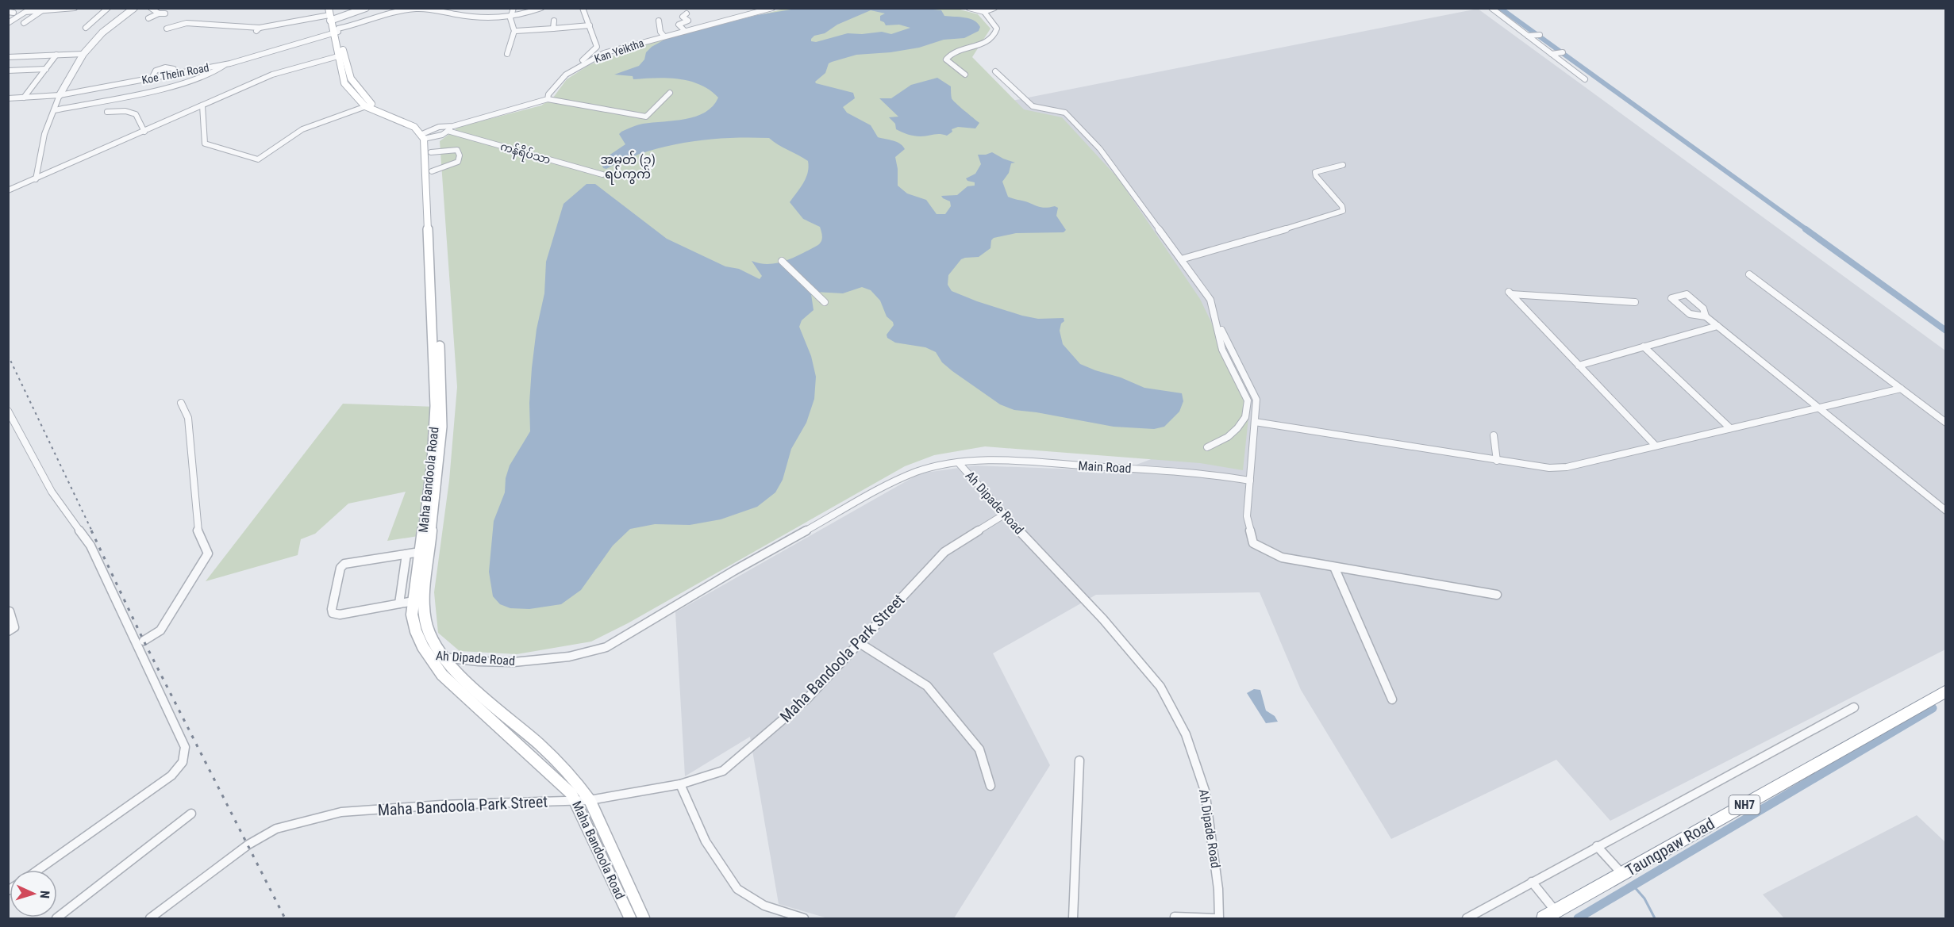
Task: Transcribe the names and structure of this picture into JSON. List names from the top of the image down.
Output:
{
  "streets": {
    "highway": ["NH7", "Taungpaw Road"],
    "main road": ["Maha Bandoola Road"],
    "street": [
      "Kan Yeiktha",
      "Koe Thein Road",
      "ကန်ရိပ်သာ",
      "Main Road",
      "Ah Dipade Road",
      "Maha Bandoola Park Street"
    ]
  },
  "crossings": [
    ["Main Road", "Ah Dipade Road"],
    ["Maha Bandoola Road", "Ah Dipade Road"],
    ["Maha Bandoola Road", "Maha Bandoola Park Street"],
    ["Ah Dipade Road", "Maha Bandoola Park Street"]
  ],
  "districts": ["အမှတ် (၃) ရပ်ကွက်"],
  "north": "right"
}
